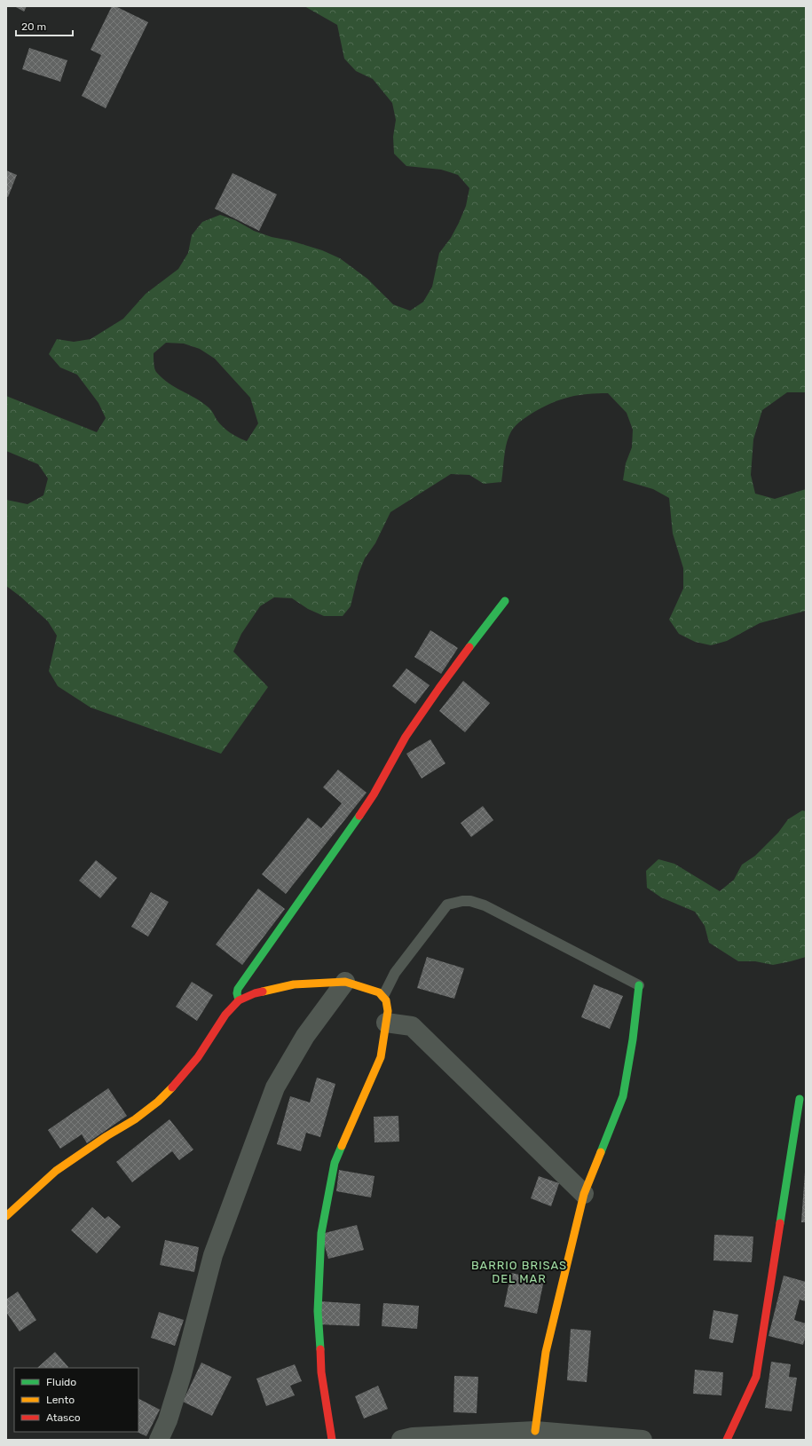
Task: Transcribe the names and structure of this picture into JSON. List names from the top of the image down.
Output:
{
  "districts": ["BARRIO BRISAS DEL MAR"],
  "legend": ["Fluido", "Lento", "Atasco"],
  "scale_bar": "20 m"
}
